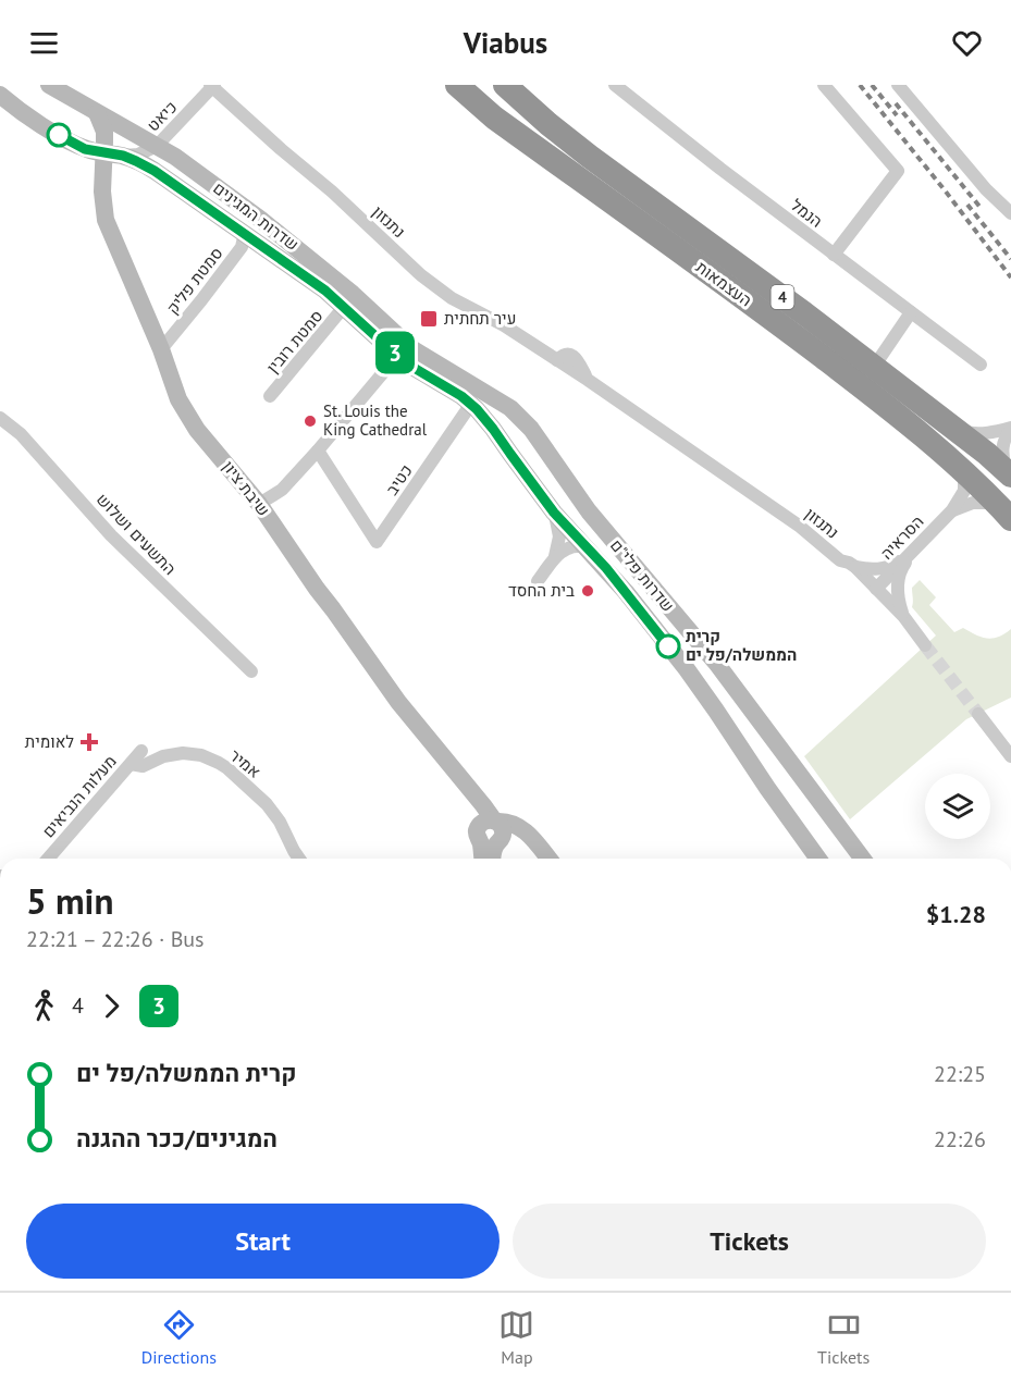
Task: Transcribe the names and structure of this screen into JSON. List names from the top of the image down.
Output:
{
  "streets": {
    "highway": ["העצמאות", "4"],
    "street": [
      "כיאט",
      "הנמל",
      "שדרות המגינים",
      "נתנזון",
      "סמטת פליק",
      "סמטת רובין",
      "כטיב",
      "שיבת ציון",
      "התשעים ושלוש",
      "הסראיה",
      "שדרות פלי\"ם",
      "אמיר",
      "מעלות הנביאים"
    ]
  },
  "crossings": [
    ["כיאט", "שדרות המגינים"],
    ["כיאט", "נתנזון"],
    ["כיאט", "שיבת ציון"],
    ["שדרות המגינים", "סמטת פליק"],
    ["שדרות המגינים", "סמטת רובין"],
    ["שדרות המגינים", "כטיב"],
    ["שדרות המגינים", "שיבת ציון"],
    ["שדרות המגינים", "שדרות פלי\"ם"],
    ["נתנזון", "הסראיה"],
    ["סמטת פליק", "שיבת ציון"],
    ["העצמאות", "הסראיה"],
    ["אמיר", "מעלות הנביאים"]
  ],
  "places": {
    "transit": ["עיר תחתית"],
    "other": ["St. Louis the King Cathedral", "בית החסד", "קרית הממשלה/פל ים"],
    "health": ["לאומית"]
  },
  "lines": ["bus line 3"],
  "page": {
    "header": "Viabus",
    "on_map": "3",
    "heading": ["5 min", "22:21 – 22:26 · Bus", "$1.28"],
    "legs": ["4", "3"],
    "list": [
      {
        "name": "קרית הממשלה/פל ים",
        "value": "22:25"
      },
      {
        "name": "המגינים/ככר ההגנה",
        "value": "22:26"
      }
    ],
    "buttons": ["Start", "Tickets"],
    "tabs": ["Directions", "Map", "Tickets"]
  }
}
